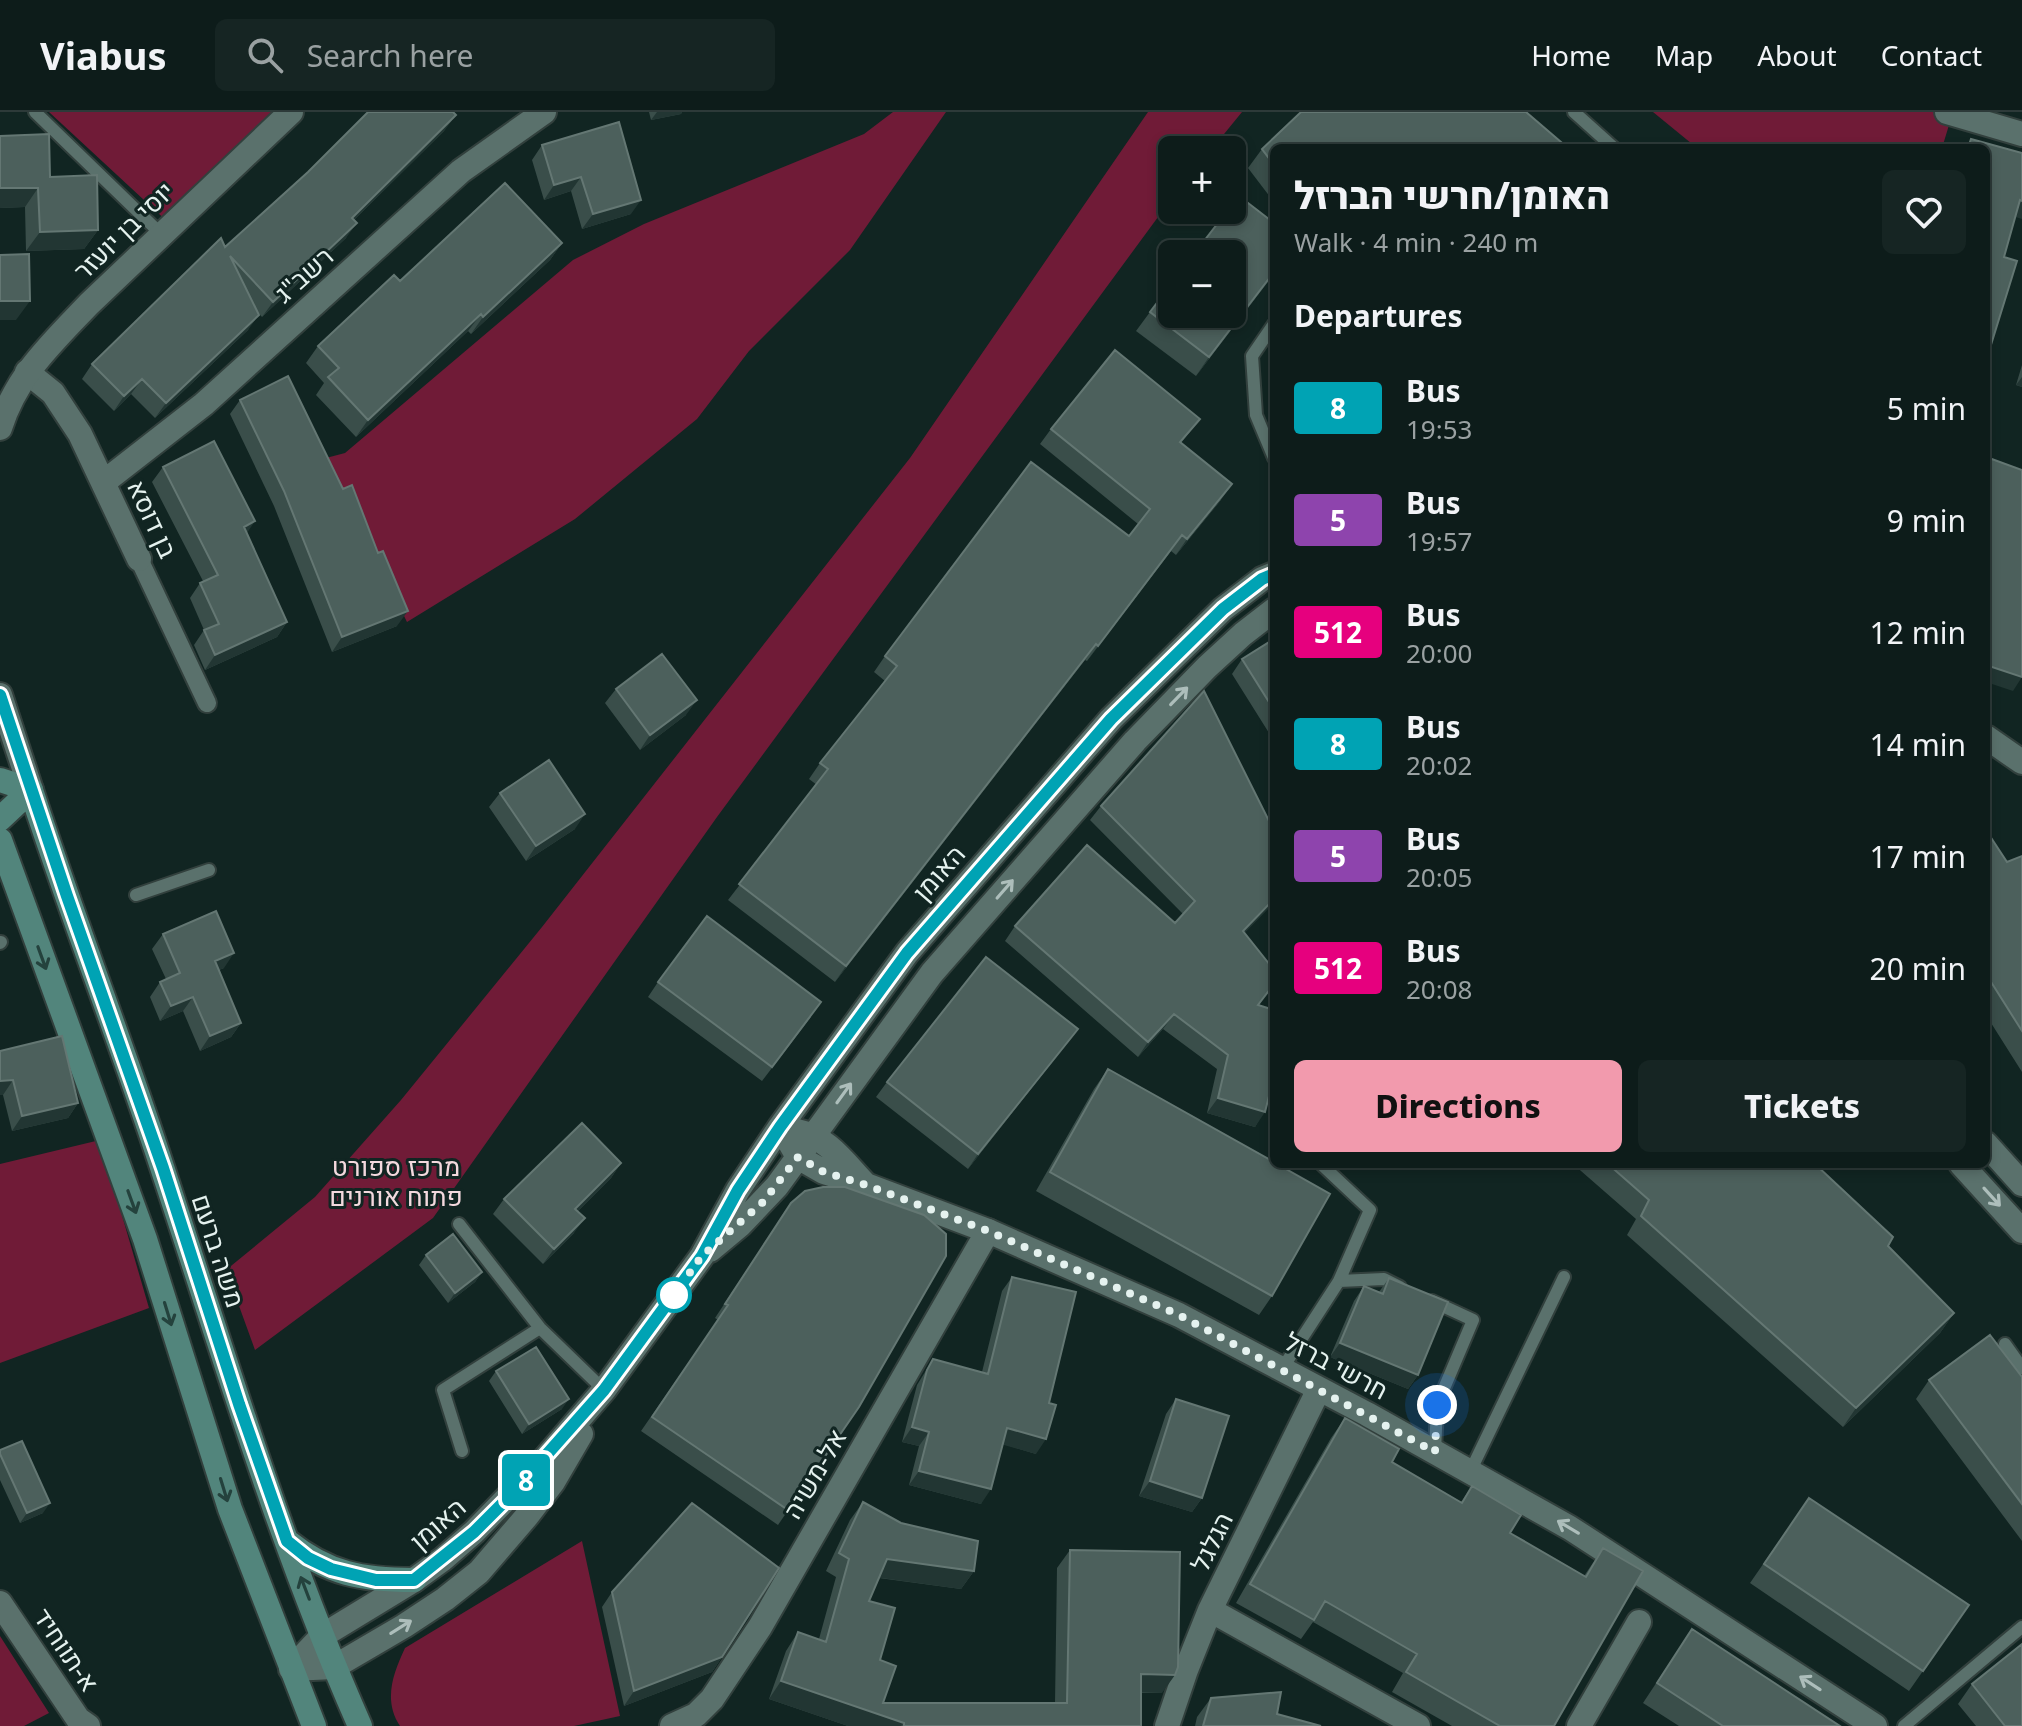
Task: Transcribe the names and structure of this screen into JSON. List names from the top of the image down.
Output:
{
  "streets": {
    "main road": ["משה ברעם"],
    "street": [
      "יוסי בן יועזר",
      "רשב\"ג",
      "בן דוסא",
      "האומן",
      "חרשי ברזל",
      "אל-משיה",
      "הגלגל",
      "א-תווחיד"
    ]
  },
  "crossings": [
    ["יוסי בן יועזר", "בן דוסא"],
    ["רשב\"ג", "בן דוסא"],
    ["האומן", "משה ברעם"],
    ["האומן", "חרשי ברזל"],
    ["חרשי ברזל", "אל-משיה"],
    ["חרשי ברזל", "הגלגל"]
  ],
  "one_way": ["חרשי ברזל"],
  "parks": ["מרכז ספורט פתוח אורנים"],
  "lines": ["bus line 8"],
  "page": {
    "header": "Viabus",
    "search": "Search here",
    "nav": [
      "Home",
      "Map",
      "About",
      "Contact"
    ],
    "on_map": "8",
    "map_buttons": ["+", "−"],
    "heading": [
      ["האומן/חרשי הברזל", "Walk · 4 min · 240 m"],
      "Departures"
    ],
    "list": [
      {
        "mark": "8",
        "name": "Bus",
        "note": "19:53",
        "value": "5 min"
      },
      {
        "mark": "5",
        "name": "Bus",
        "note": "19:57",
        "value": "9 min"
      },
      {
        "mark": "512",
        "name": "Bus",
        "note": "20:00",
        "value": "12 min"
      },
      {
        "mark": "8",
        "name": "Bus",
        "note": "20:02",
        "value": "14 min"
      },
      {
        "mark": "5",
        "name": "Bus",
        "note": "20:05",
        "value": "17 min"
      },
      {
        "mark": "512",
        "name": "Bus",
        "note": "20:08",
        "value": "20 min"
      }
    ],
    "buttons": ["Directions", "Tickets"]
  }
}
